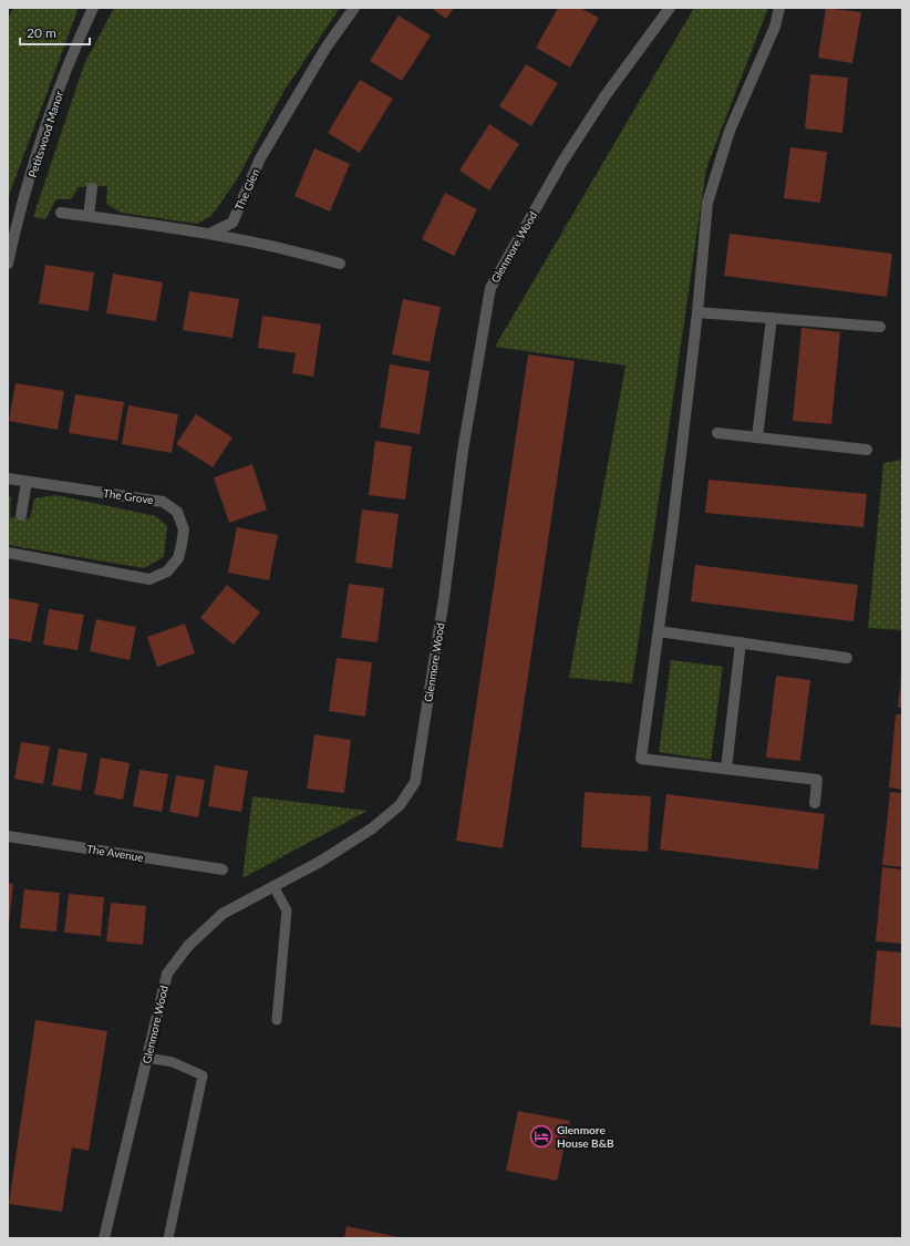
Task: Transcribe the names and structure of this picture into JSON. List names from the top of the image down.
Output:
{
  "streets": {
    "street": [
      "Petitswood Manor",
      "The Glen",
      "Glenmore Wood",
      "The Grove",
      "The Avenue"
    ]
  },
  "places": {
    "hotel": ["Glenmore House B&B"]
  },
  "scale_bar": "20 m"
}
